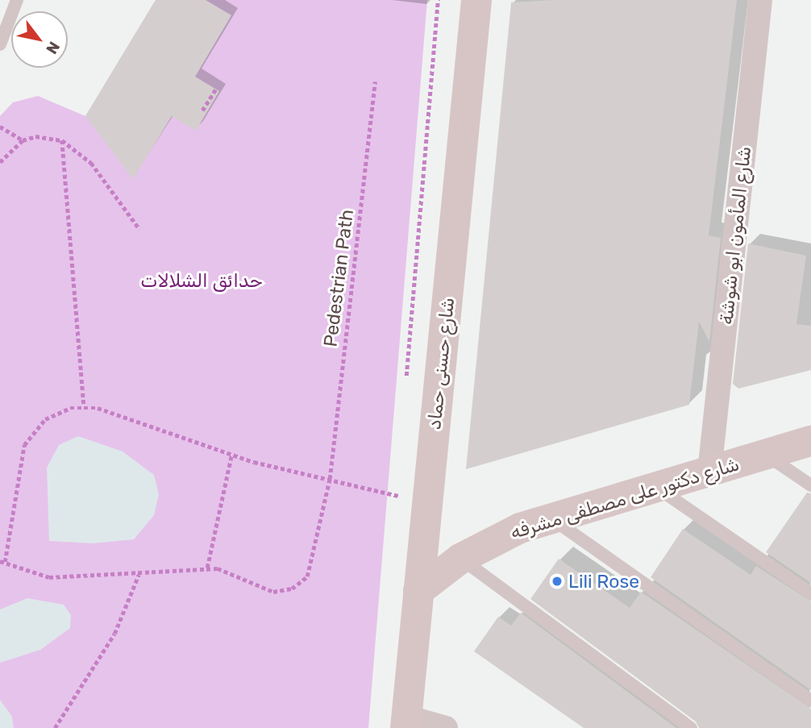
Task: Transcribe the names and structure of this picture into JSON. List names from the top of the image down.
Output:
{
  "streets": {
    "main road": ["شارع حسنى حماد", "شارع دكتور على مصطفى مشرفه"],
    "street": ["شارع المأمون ابو شوشة"],
    "path": ["Pedestrian Path"]
  },
  "crossings": [
    ["شارع المأمون ابو شوشة", "شارع دكتور على مصطفى مشرفه"],
    ["شارع حسنى حماد", "شارع دكتور على مصطفى مشرفه"]
  ],
  "parks": ["حدائق الشلالات"],
  "places": ["Lili Rose"],
  "north": "bottom right"
}
